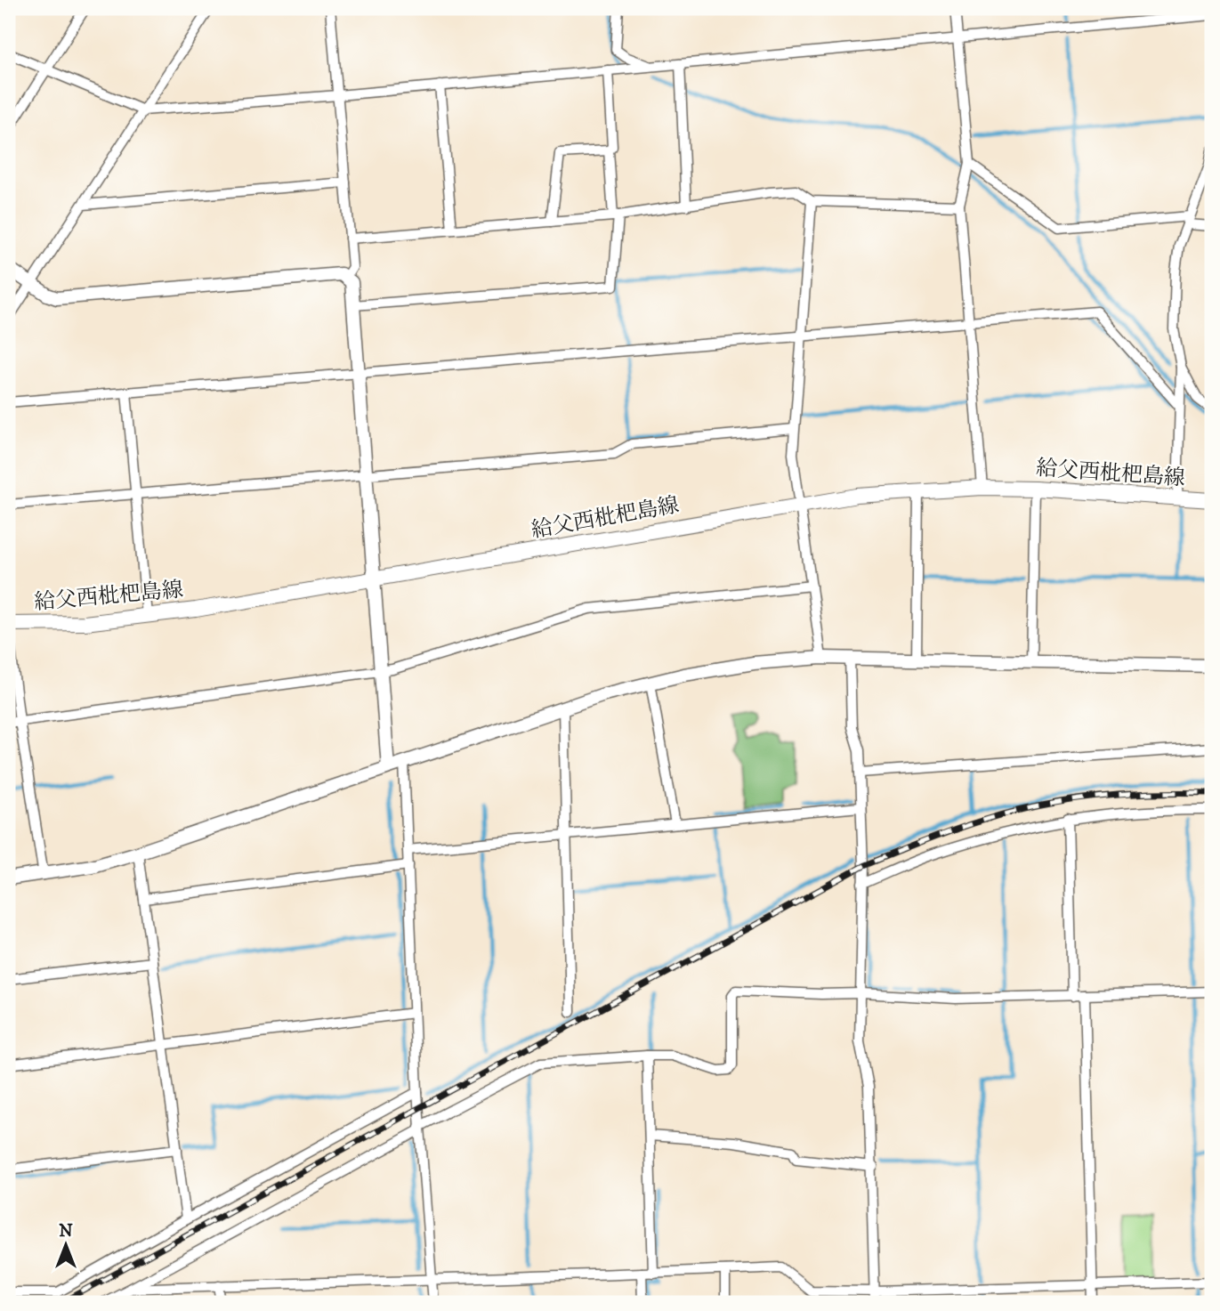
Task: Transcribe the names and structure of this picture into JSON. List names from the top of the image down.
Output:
{
  "streets": {
    "main road": ["給父西枇杷島線"]
  },
  "north": "top"
}
